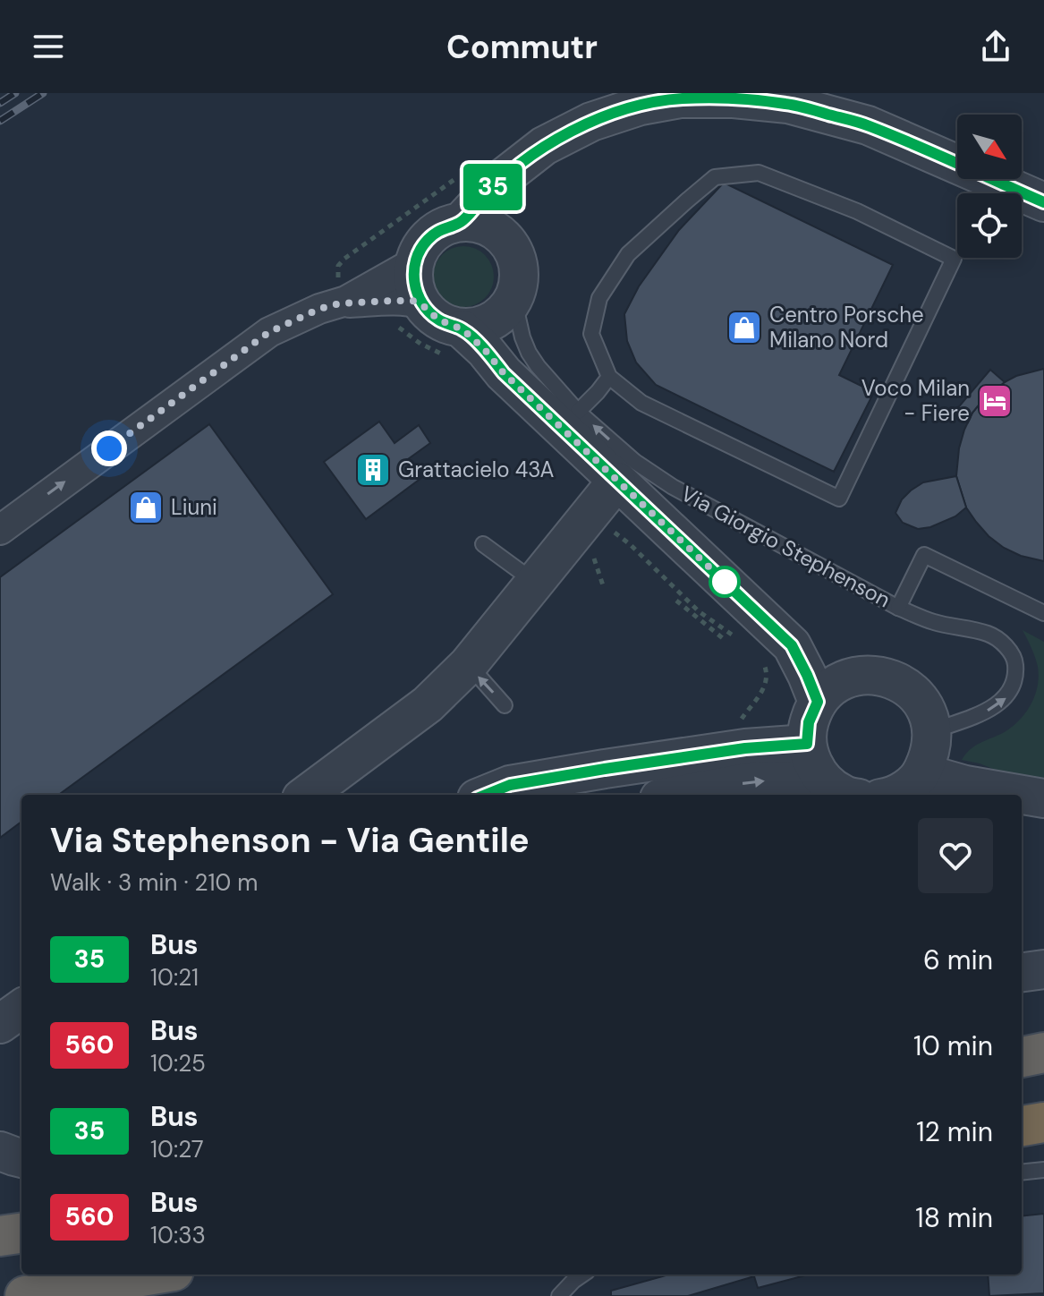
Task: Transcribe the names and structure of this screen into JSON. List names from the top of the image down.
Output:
{
  "streets": {
    "street": ["Via Giorgio Stephenson"]
  },
  "places": {
    "shop": ["Centro Porsche Milano Nord", "Liuni"],
    "hotel": ["Voco Milan - Fiere"],
    "building": ["Grattacielo 43A"]
  },
  "lines": ["bus line 35"],
  "north": "bottom right",
  "page": {
    "header": "Commutr",
    "on_map": "35",
    "heading": ["Via Stephenson - Via Gentile", "Walk · 3 min · 210 m"],
    "list": [
      {
        "mark": "35",
        "name": "Bus",
        "note": "10:21",
        "value": "6 min"
      },
      {
        "mark": "560",
        "name": "Bus",
        "note": "10:25",
        "value": "10 min"
      },
      {
        "mark": "35",
        "name": "Bus",
        "note": "10:27",
        "value": "12 min"
      },
      {
        "mark": "560",
        "name": "Bus",
        "note": "10:33",
        "value": "18 min"
      }
    ]
  }
}
